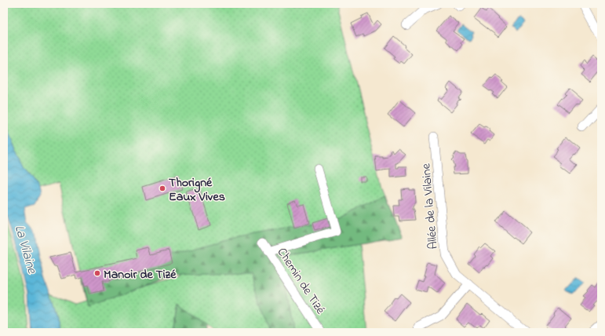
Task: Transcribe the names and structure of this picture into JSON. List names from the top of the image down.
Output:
{
  "streets": {
    "street": ["Allée de la Vilaine", "Chemin de Tizé"]
  },
  "water": ["La Vilaine"],
  "places": ["Thorigné Eaux Vives", "Manoir de Tizé"]
}
